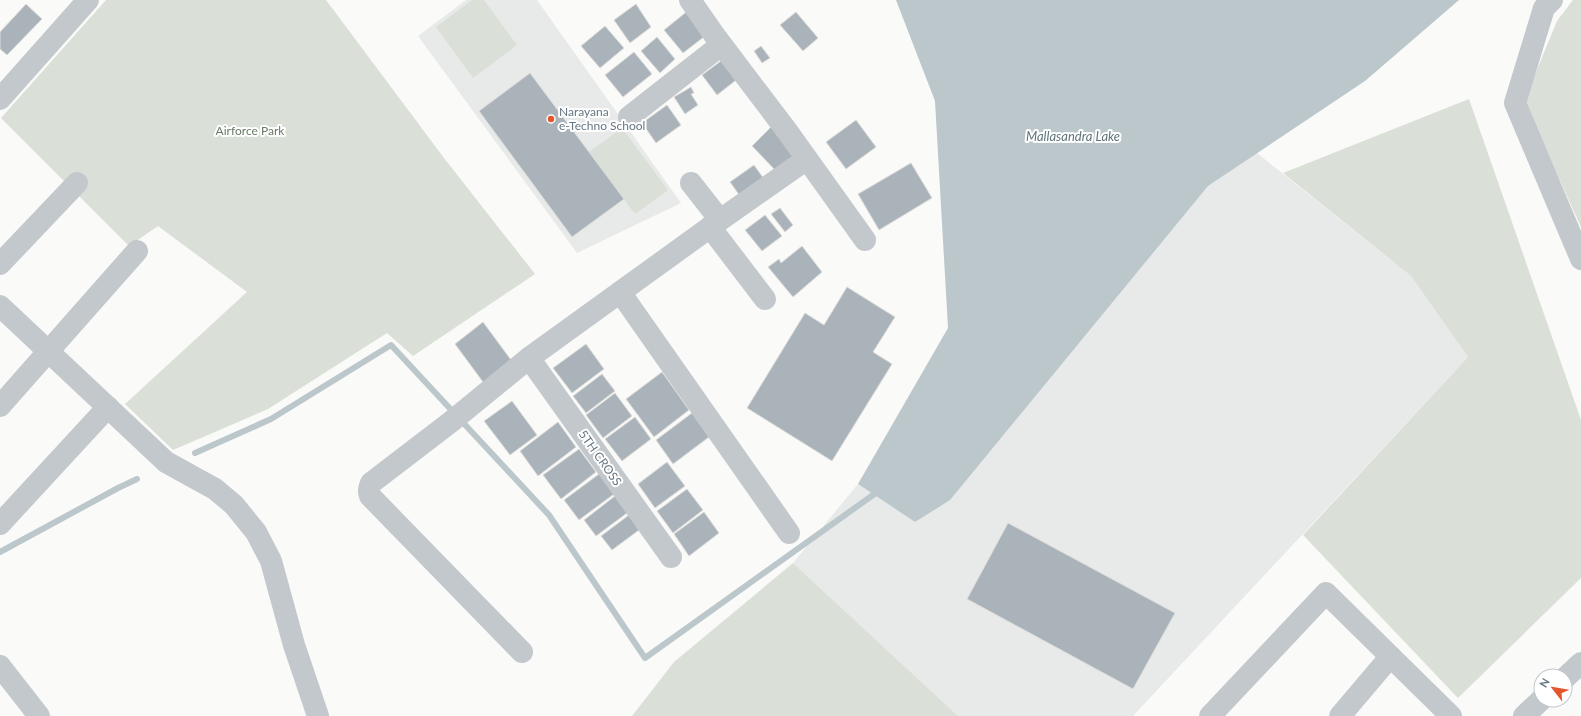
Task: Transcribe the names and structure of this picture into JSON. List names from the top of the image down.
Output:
{
  "streets": {
    "street": ["5TH CROSS"]
  },
  "water": ["Mallasandra Lake"],
  "parks": ["Airforce Park"],
  "places": ["Narayana e-Techno School"],
  "north": "top left"
}
